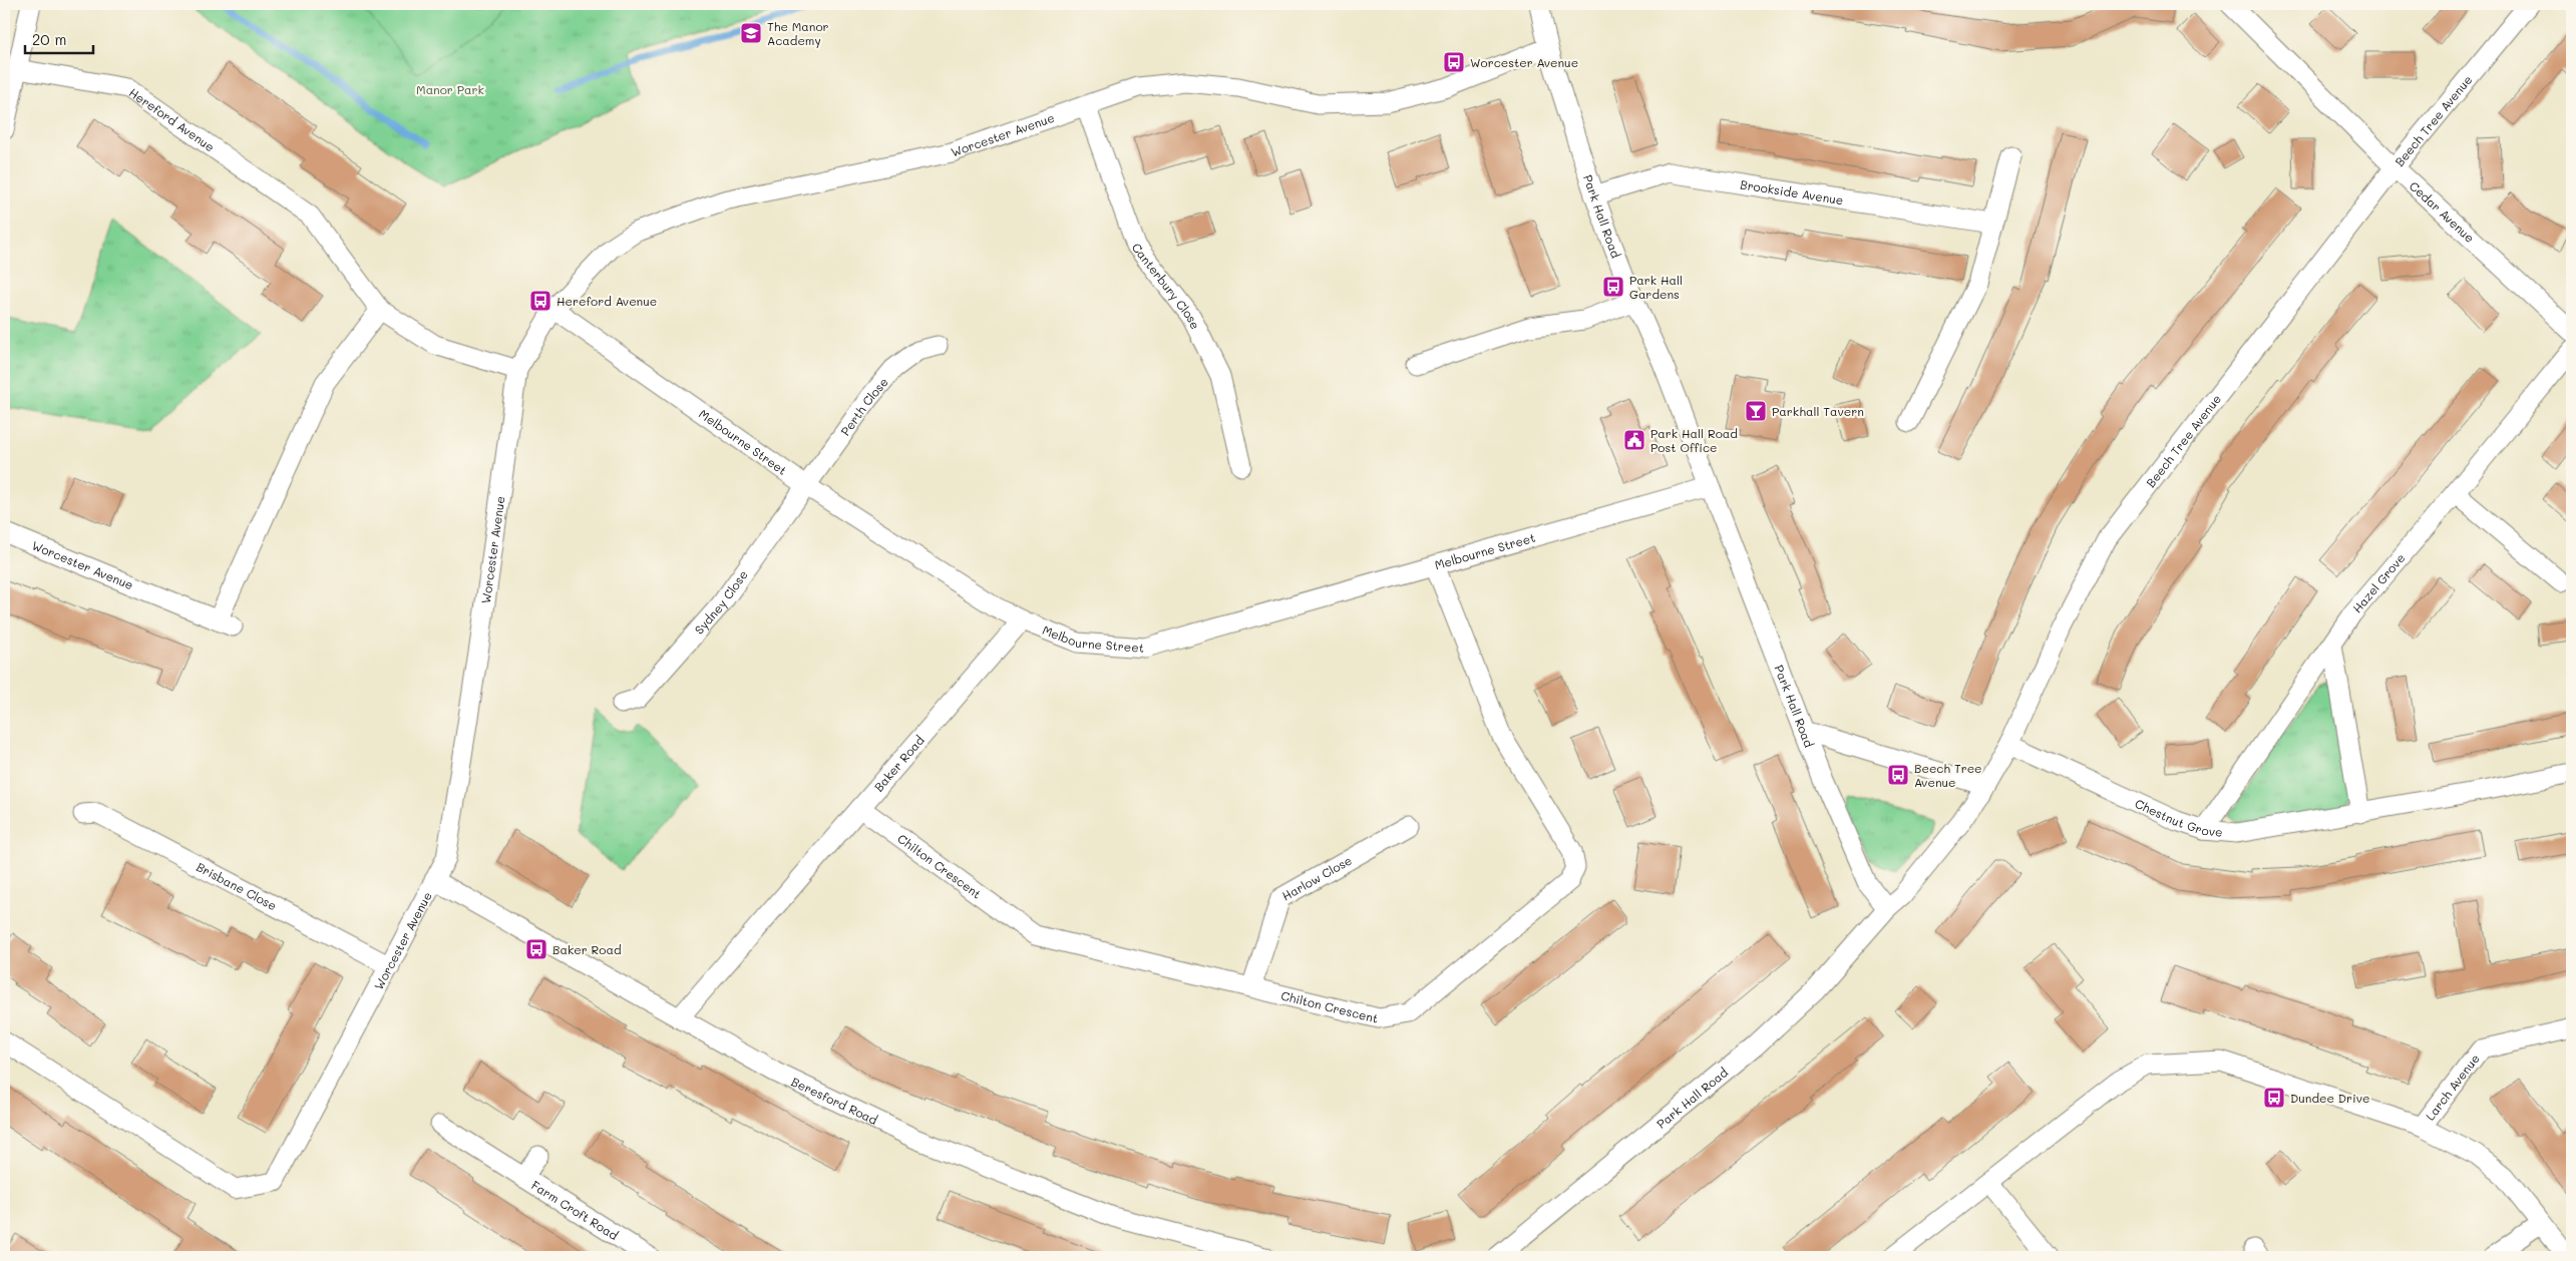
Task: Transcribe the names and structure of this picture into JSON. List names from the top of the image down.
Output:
{
  "streets": {
    "street": [
      "Hereford Avenue",
      "Beech Tree Avenue",
      "Worcester Avenue",
      "Brookside Avenue",
      "Cedar Avenue",
      "Park Hall Road",
      "Canterbury Close",
      "Perth Close",
      "Melbourne Street",
      "Hazel Grove",
      "Sydney Close",
      "Baker Road",
      "Chestnut Grove",
      "Chilton Crescent",
      "Harlow Close",
      "Brisbane Close",
      "Larch Avenue",
      "Beresford Road",
      "Farm Croft Road"
    ]
  },
  "crossings": [
    ["Hereford Avenue", "Worcester Avenue"],
    ["Beech Tree Avenue", "Cedar Avenue"],
    ["Beech Tree Avenue", "Park Hall Road"],
    ["Beech Tree Avenue", "Chestnut Grove"],
    ["Worcester Avenue", "Park Hall Road"],
    ["Worcester Avenue", "Canterbury Close"],
    ["Worcester Avenue", "Melbourne Street"],
    ["Worcester Avenue", "Brisbane Close"],
    ["Worcester Avenue", "Beresford Road"],
    ["Brookside Avenue", "Park Hall Road"],
    ["Park Hall Road", "Melbourne Street"],
    ["Perth Close", "Melbourne Street"],
    ["Perth Close", "Sydney Close"],
    ["Melbourne Street", "Sydney Close"],
    ["Melbourne Street", "Baker Road"],
    ["Melbourne Street", "Chilton Crescent"],
    ["Hazel Grove", "Chestnut Grove"],
    ["Baker Road", "Chilton Crescent"],
    ["Baker Road", "Beresford Road"],
    ["Chilton Crescent", "Harlow Close"]
  ],
  "parks": ["Manor Park"],
  "places": {
    "school or university": ["The Manor Academy"],
    "bus stop": [
      "Worcester Avenue",
      "Park Hall Gardens",
      "Hereford Avenue",
      "Beech Tree Avenue",
      "Baker Road",
      "Dundee Drive"
    ],
    "bar": ["Parkhall Tavern"],
    "public building": ["Park Hall Road Post Office"]
  },
  "scale_bar": "20 m"
}
